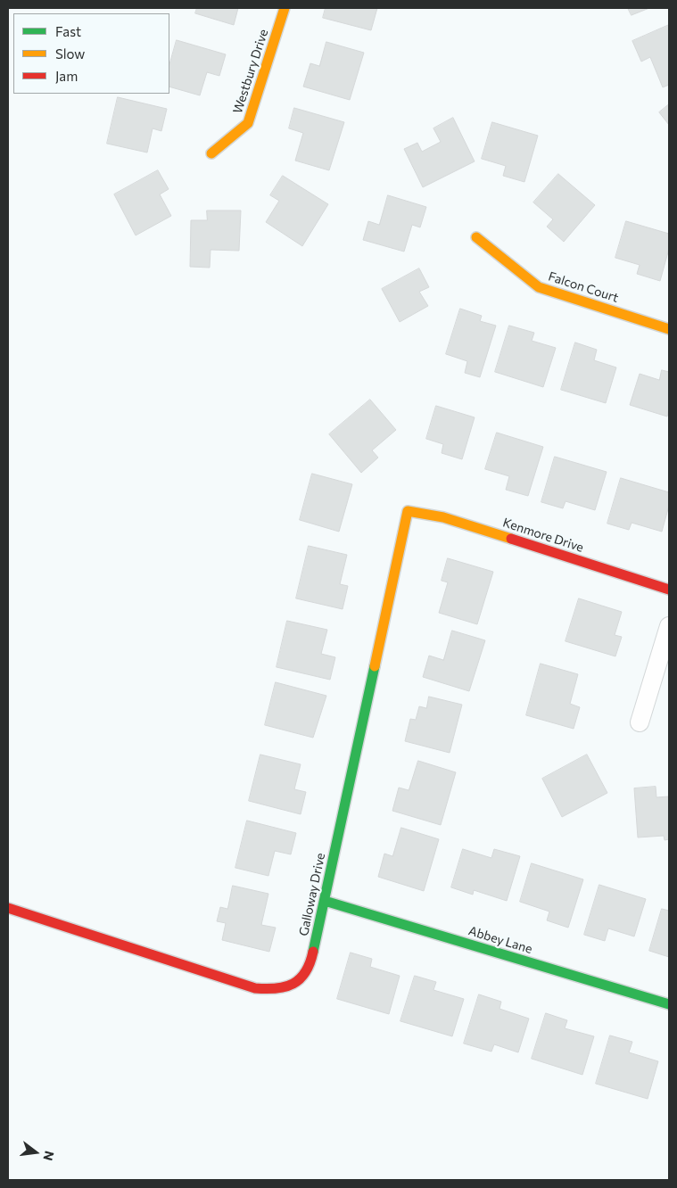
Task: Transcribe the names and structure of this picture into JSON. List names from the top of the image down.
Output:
{
  "streets": {
    "street": [
      "Westbury Drive",
      "Falcon Court",
      "Kenmore Drive",
      "Galloway Drive",
      "Abbey Lane"
    ]
  },
  "crossings": [
    ["Kenmore Drive", "Galloway Drive"],
    ["Galloway Drive", "Abbey Lane"]
  ],
  "legend": ["Fast", "Slow", "Jam"],
  "north": "right"
}
